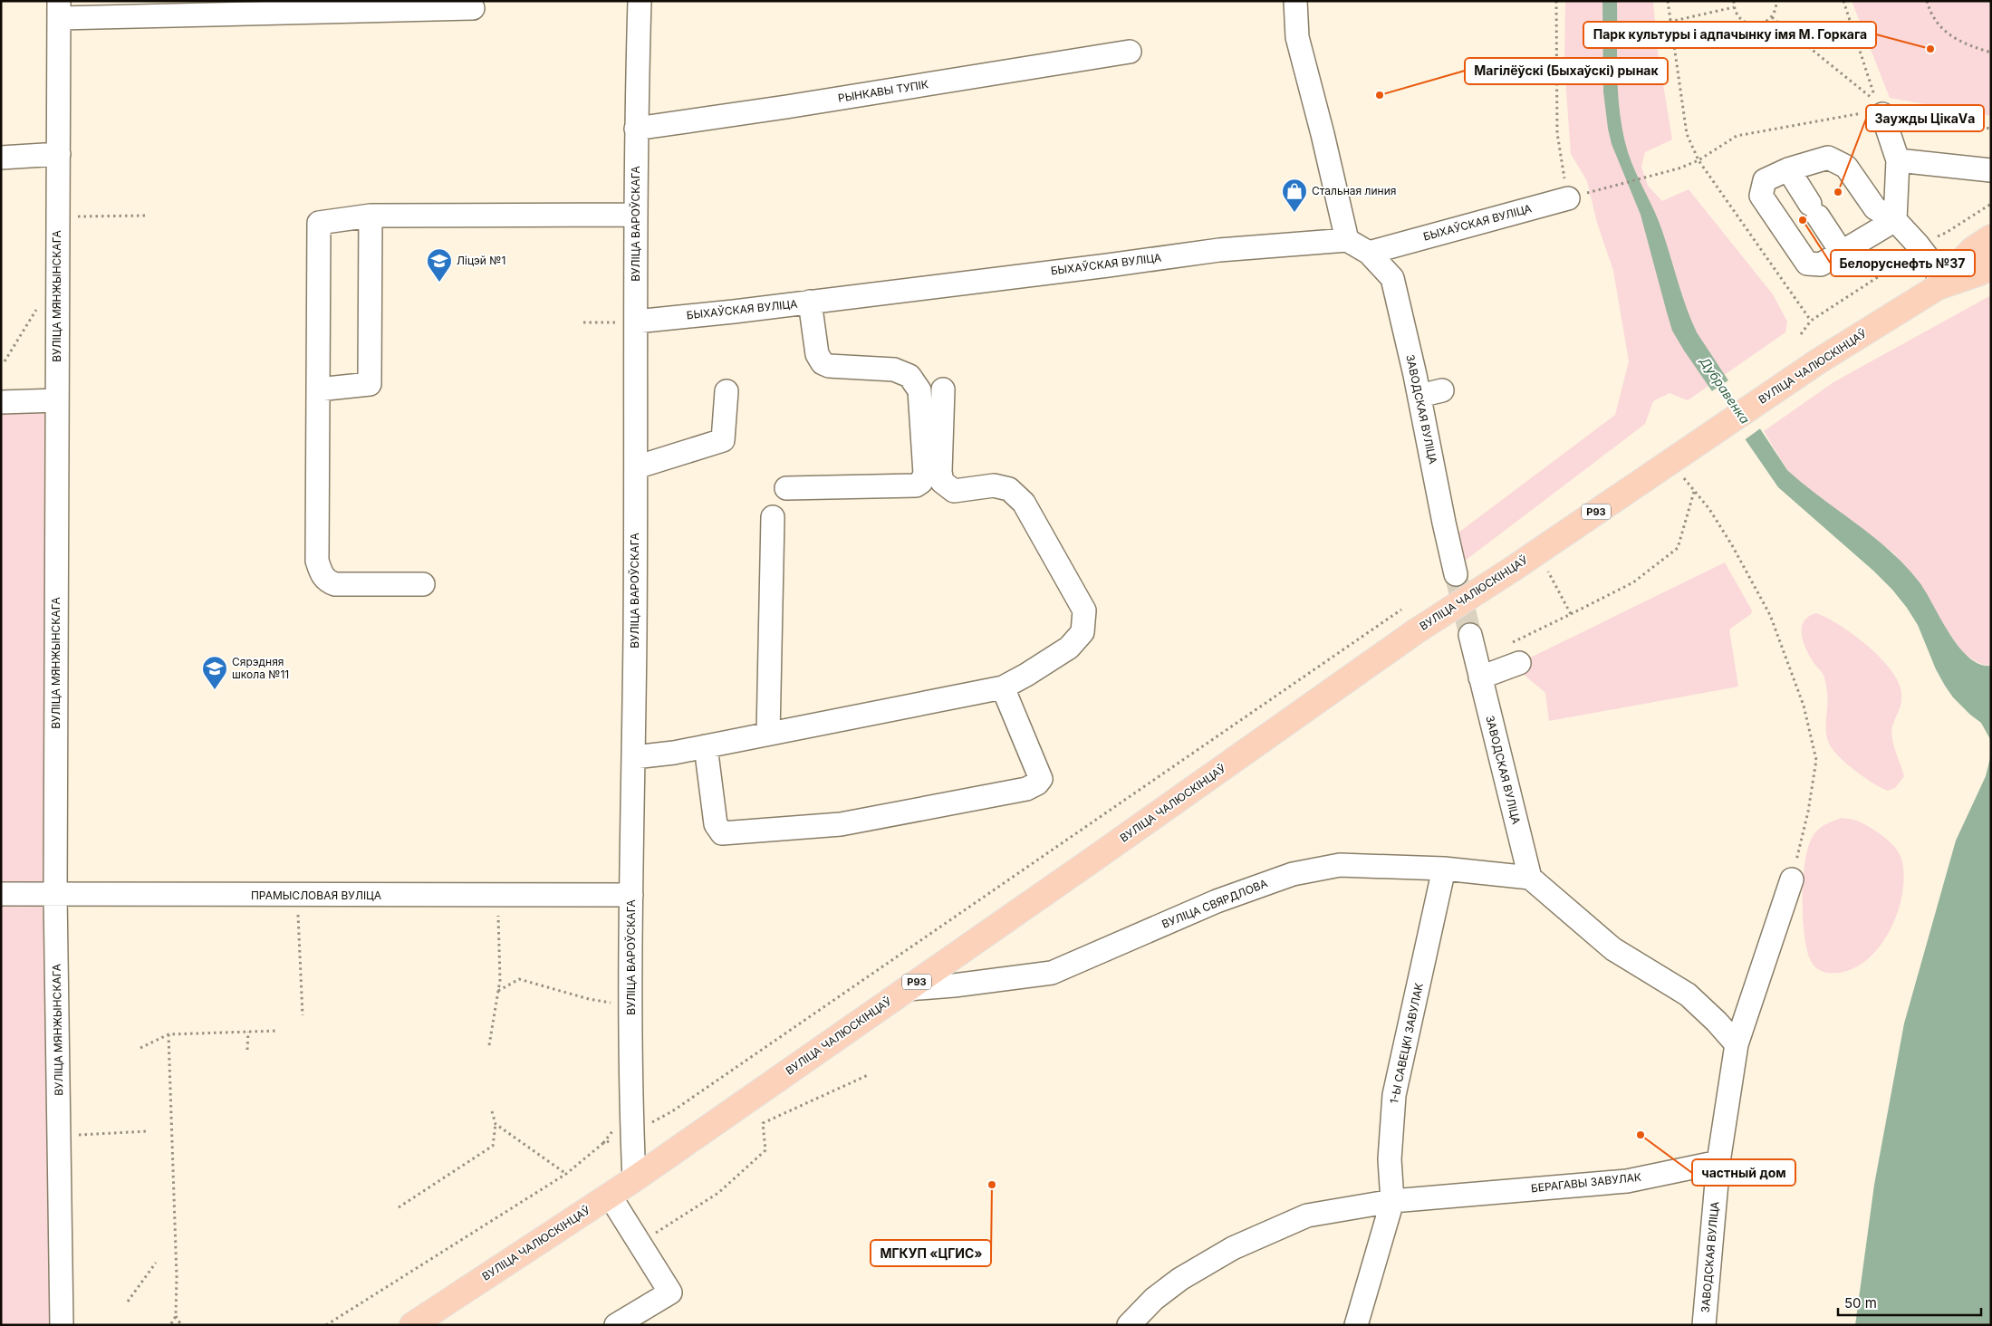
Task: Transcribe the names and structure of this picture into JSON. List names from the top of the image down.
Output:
{
  "streets": {
    "main road": ["ВУЛІЦА ЧАЛЮСКІНЦАЎ", "Р93"],
    "street": [
      "РЫНКАВЫ ТУПІК",
      "БЫХАЎСКАЯ ВУЛІЦА",
      "ВУЛІЦА ВАРОЎСКАГА",
      "ВУЛІЦА МЯНЖЫНСКАГА",
      "ЗАВОДСКАЯ ВУЛІЦА",
      "ПРАМЫСЛОВАЯ ВУЛІЦА",
      "ВУЛІЦА СВЯРДЛОВА",
      "1-Ы САВЕЦКІ ЗАВУЛАК",
      "БЕРАГАВЫ ЗАВУЛАК"
    ]
  },
  "crossings": [
    ["РЫНКАВЫ ТУПІК", "ВУЛІЦА ВАРОЎСКАГА"],
    ["БЫХАЎСКАЯ ВУЛІЦА", "ВУЛІЦА ВАРОЎСКАГА"],
    ["БЫХАЎСКАЯ ВУЛІЦА", "ЗАВОДСКАЯ ВУЛІЦА"],
    ["ВУЛІЦА ВАРОЎСКАГА", "ВУЛІЦА ЧАЛЮСКІНЦАЎ"],
    ["ВУЛІЦА ВАРОЎСКАГА", "ПРАМЫСЛОВАЯ ВУЛІЦА"],
    ["ВУЛІЦА МЯНЖЫНСКАГА", "ПРАМЫСЛОВАЯ ВУЛІЦА"],
    ["ВУЛІЦА ЧАЛЮСКІНЦАЎ", "ВУЛІЦА СВЯРДЛОВА"],
    ["ЗАВОДСКАЯ ВУЛІЦА", "ВУЛІЦА СВЯРДЛОВА"],
    ["ЗАВОДСКАЯ ВУЛІЦА", "БЕРАГАВЫ ЗАВУЛАК"],
    ["ВУЛІЦА СВЯРДЛОВА", "1-Ы САВЕЦКІ ЗАВУЛАК"],
    ["1-Ы САВЕЦКІ ЗАВУЛАК", "БЕРАГАВЫ ЗАВУЛАК"]
  ],
  "water": ["Дубравенка"],
  "places": {
    "other": [
      "Парк культуры і адпачынку імя М. Горкага",
      "Магілёўскі (Быхаўскі) рынак",
      "Заужды ЦікаVа",
      "Белоруснефть №37",
      "частный дом",
      "МГКУП «ЦГИС»"
    ],
    "shop": ["Стальная линия"],
    "school or university": ["Ліцэй №1", "Сярэдняя школа №11"]
  },
  "scale_bar": "50 m"
}
